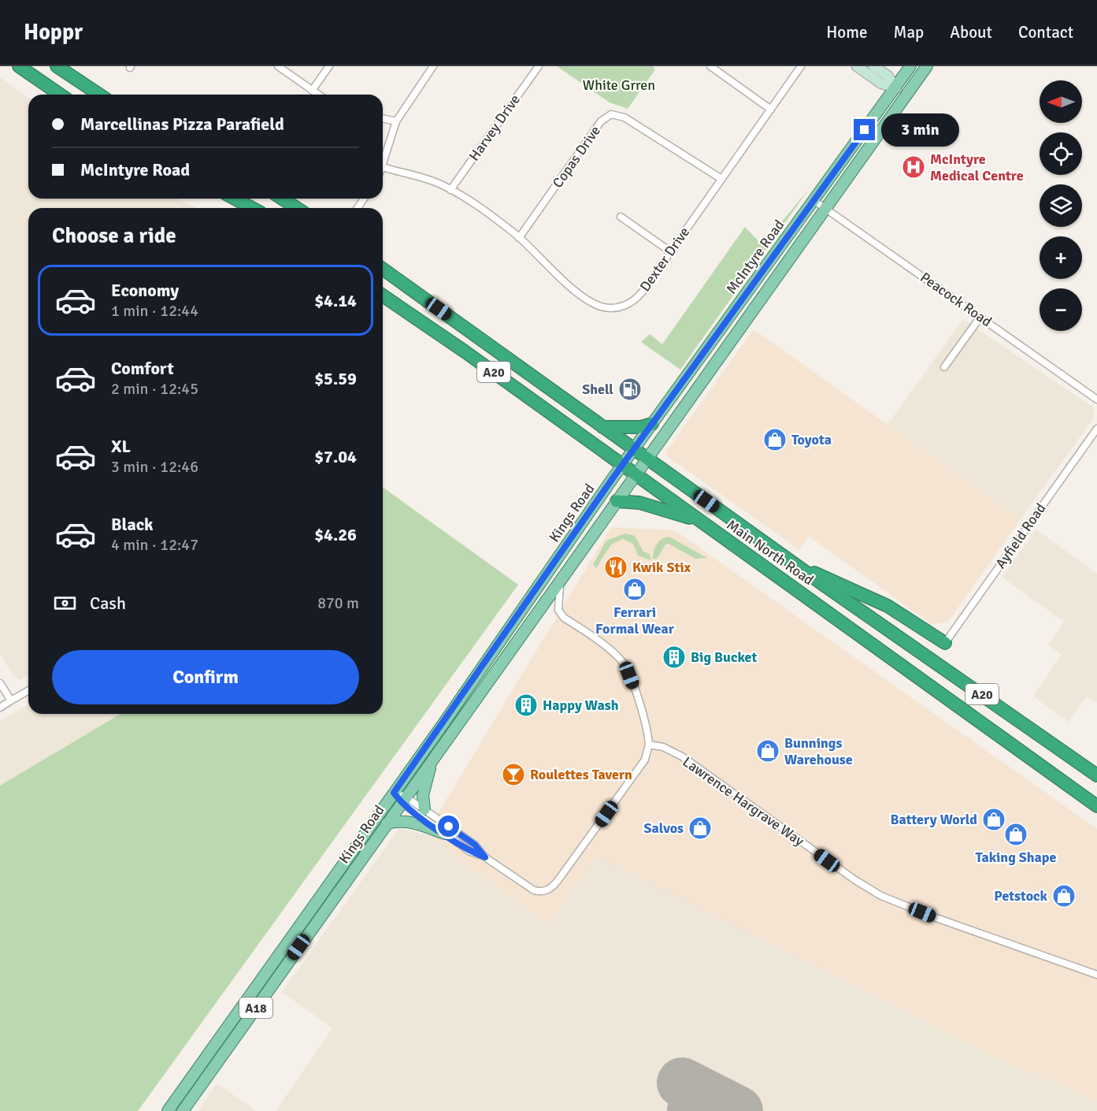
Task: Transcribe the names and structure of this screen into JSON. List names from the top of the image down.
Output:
{
  "streets": {
    "highway": ["A20", "Main North Road"],
    "main road": ["McIntyre Road", "Kings Road", "A18"],
    "street": [
      "Harvey Drive",
      "Copas Drive",
      "Dexter Drive",
      "Peacock Road",
      "Ayfield Road",
      "Lawrence Hargrave Way"
    ]
  },
  "crossings": [
    ["Harvey Drive", "Dexter Drive"],
    ["Copas Drive", "Dexter Drive"],
    ["McIntyre Road", "Peacock Road"],
    ["McIntyre Road", "Kings Road"],
    ["McIntyre Road", "Main North Road"],
    ["Kings Road", "Main North Road"]
  ],
  "parks": ["White Grren"],
  "places": {
    "hospital": ["McIntyre Medical Centre"],
    "fuel station": ["Shell"],
    "shop": [
      "Toyota",
      "Ferrari Formal Wear",
      "Bunnings Warehouse",
      "Battery World",
      "Salvos",
      "Taking Shape",
      "Petstock"
    ],
    "restaurant": ["Kwik Stix"],
    "building": ["Big Bucket", "Happy Wash"],
    "bar": ["Roulettes Tavern"]
  },
  "north": "left",
  "page": {
    "header": "Hoppr",
    "nav": [
      "Home",
      "Map",
      "About",
      "Contact"
    ],
    "map_buttons": ["+", "−"],
    "banner": ["Marcellinas Pizza Parafield", "McIntyre Road"],
    "bubble": "3 min",
    "heading": "Choose a ride",
    "list": [
      {
        "name": "Economy",
        "note": "1 min · 12:44",
        "value": "$4.14"
      },
      {
        "name": "Comfort",
        "note": "2 min · 12:45",
        "value": "$5.59"
      },
      {
        "name": "XL",
        "note": "3 min · 12:46",
        "value": "$7.04"
      },
      {
        "name": "Black",
        "note": "4 min · 12:47",
        "value": "$4.26"
      }
    ],
    "pay": ["Cash", "870 m"],
    "buttons": "Confirm"
  }
}
